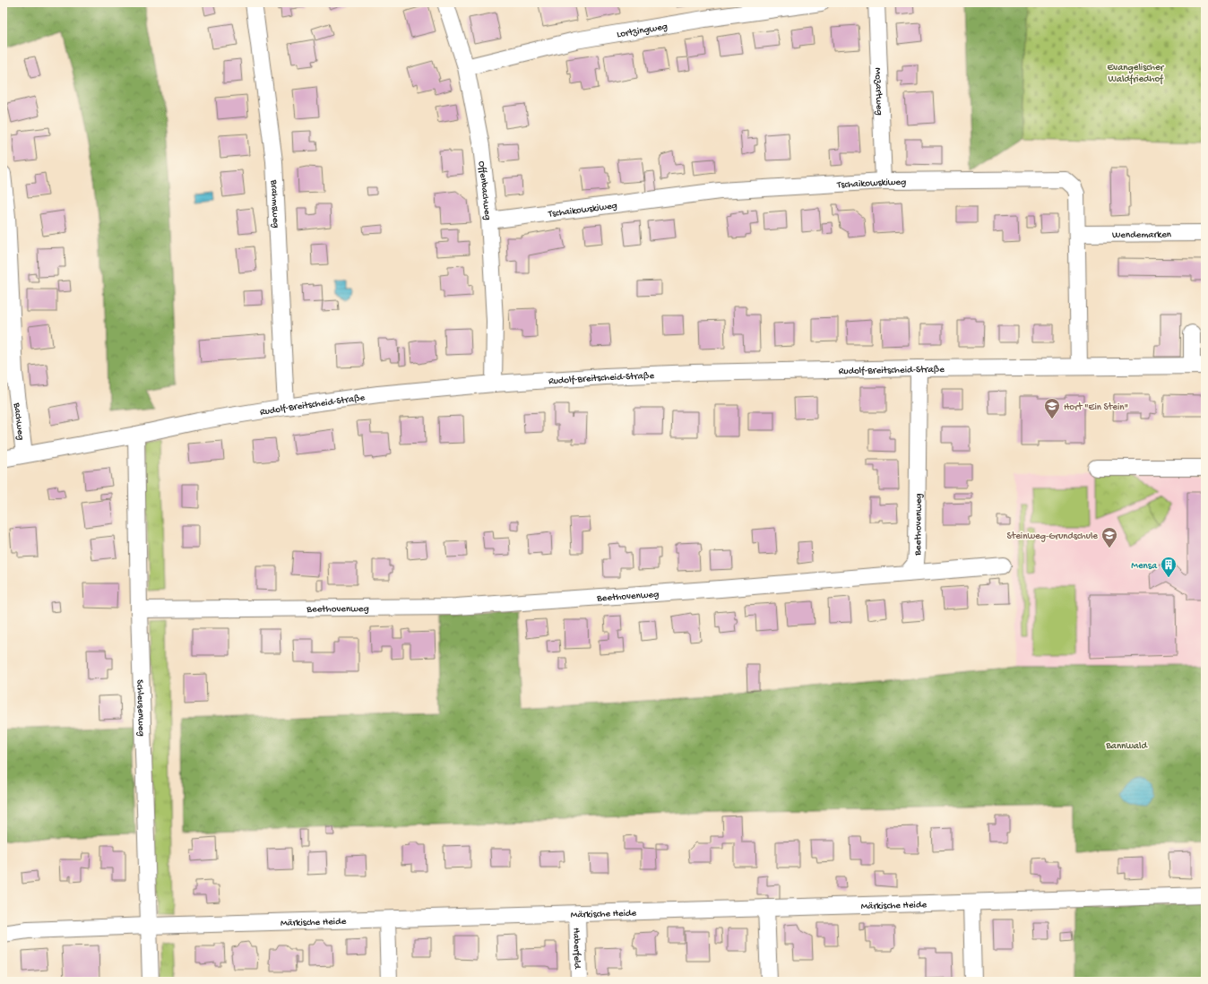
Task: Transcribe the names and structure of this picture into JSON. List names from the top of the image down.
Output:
{
  "streets": {
    "street": [
      "Lortzingweg",
      "Mozartweg",
      "Tschaikowskiweg",
      "Offenbachweg",
      "Brahmsweg",
      "Wendemarken",
      "Rudolf-Breitscheid-Straße",
      "Bachweg",
      "Beethovenweg",
      "Schleusenweg",
      "Märkische Heide",
      "Haberfeld"
    ]
  },
  "crossings": [
    ["Lortzingweg", "Offenbachweg"],
    ["Mozartweg", "Tschaikowskiweg"],
    ["Tschaikowskiweg", "Offenbachweg"],
    ["Tschaikowskiweg", "Wendemarken"],
    ["Tschaikowskiweg", "Rudolf-Breitscheid-Straße"],
    ["Offenbachweg", "Rudolf-Breitscheid-Straße"],
    ["Brahmsweg", "Rudolf-Breitscheid-Straße"],
    ["Rudolf-Breitscheid-Straße", "Bachweg"],
    ["Rudolf-Breitscheid-Straße", "Beethovenweg"],
    ["Rudolf-Breitscheid-Straße", "Schleusenweg"],
    ["Beethovenweg", "Schleusenweg"],
    ["Schleusenweg", "Märkische Heide"],
    ["Märkische Heide", "Haberfeld"]
  ],
  "parks": ["Evangelischer Waldfriedhof", "Bannwald"],
  "places": {
    "school or university": ["Hort \"Ein Stein\"", "Steinweg-Grundschule"],
    "building": ["Mensa"]
  }
}
